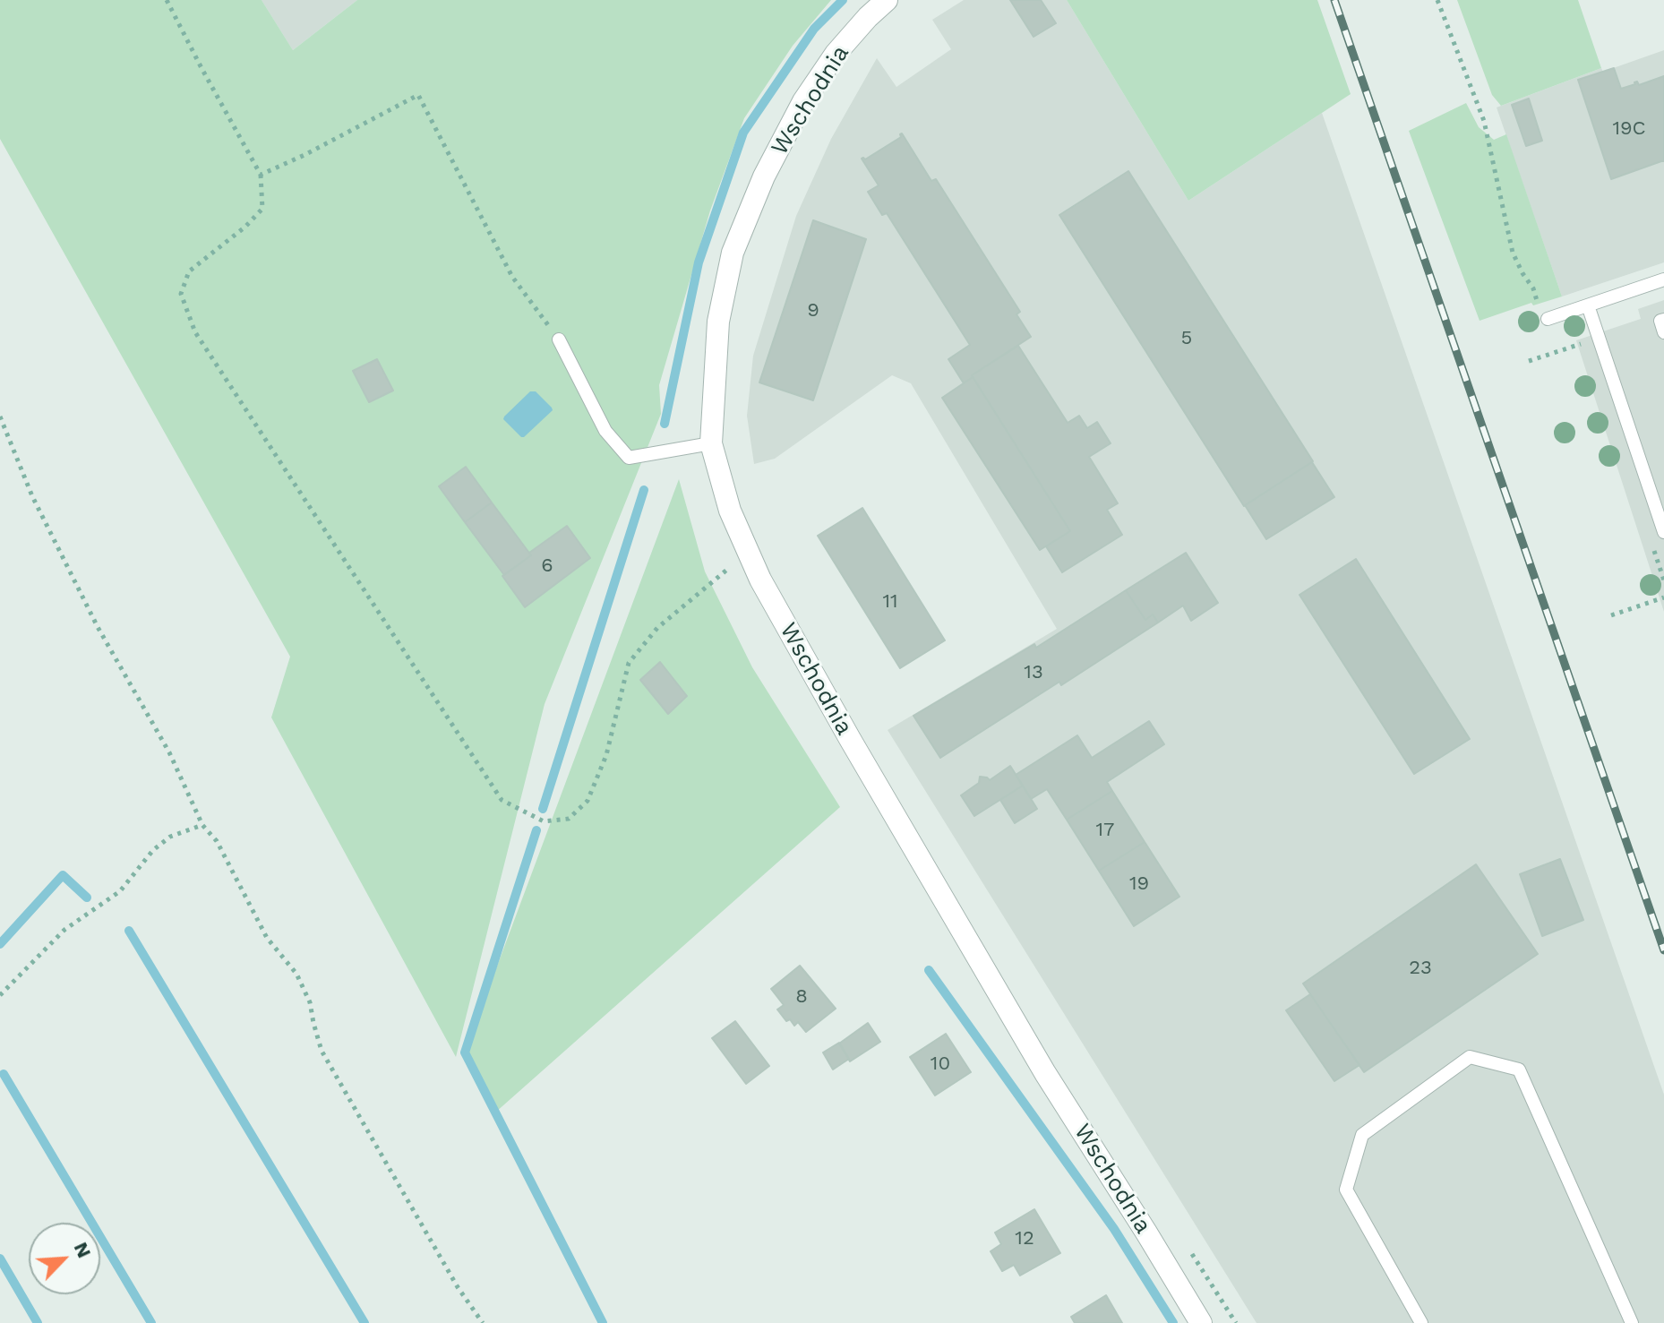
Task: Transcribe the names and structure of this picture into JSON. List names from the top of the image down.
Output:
{
  "streets": {
    "street": ["Wschodnia"]
  },
  "house_numbers": [
    "19C",
    "9",
    "5",
    "6",
    "11",
    "13",
    "17",
    "19",
    "23",
    "8",
    "10",
    "12"
  ],
  "north": "top right"
}
